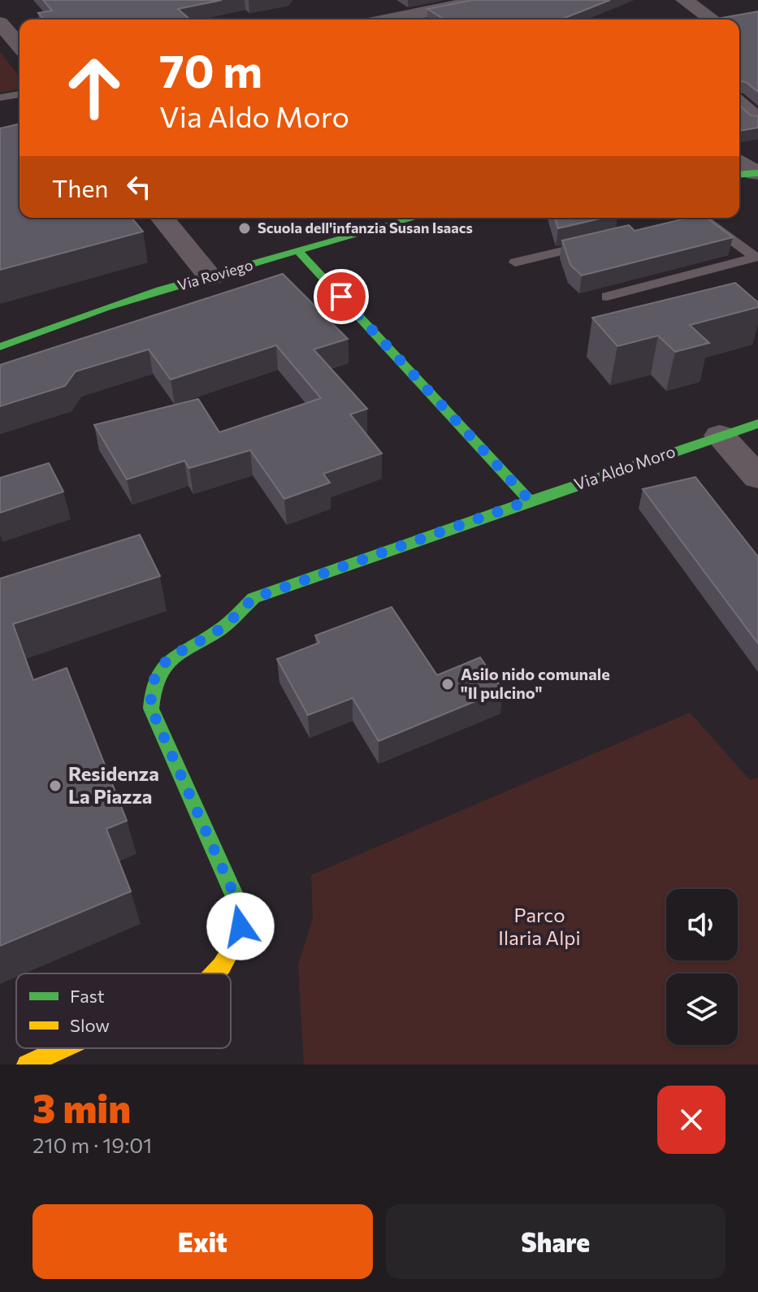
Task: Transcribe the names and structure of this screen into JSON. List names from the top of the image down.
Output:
{
  "streets": {
    "street": ["Via Roviego", "Via Aldo Moro"]
  },
  "parks": ["Parco Ilaria Alpi"],
  "places": ["Scuola dell'infanzia Susan Isaacs", "Asilo nido comunale \"Il pulcino\"", "Residenza La Piazza"],
  "legend": ["Fast", "Slow"],
  "page": {
    "turn": ["70 m", "Via Aldo Moro"],
    "then": "Then",
    "heading": ["3 min", "210 m · 19:01"],
    "buttons": ["Exit", "Share"]
  }
}
